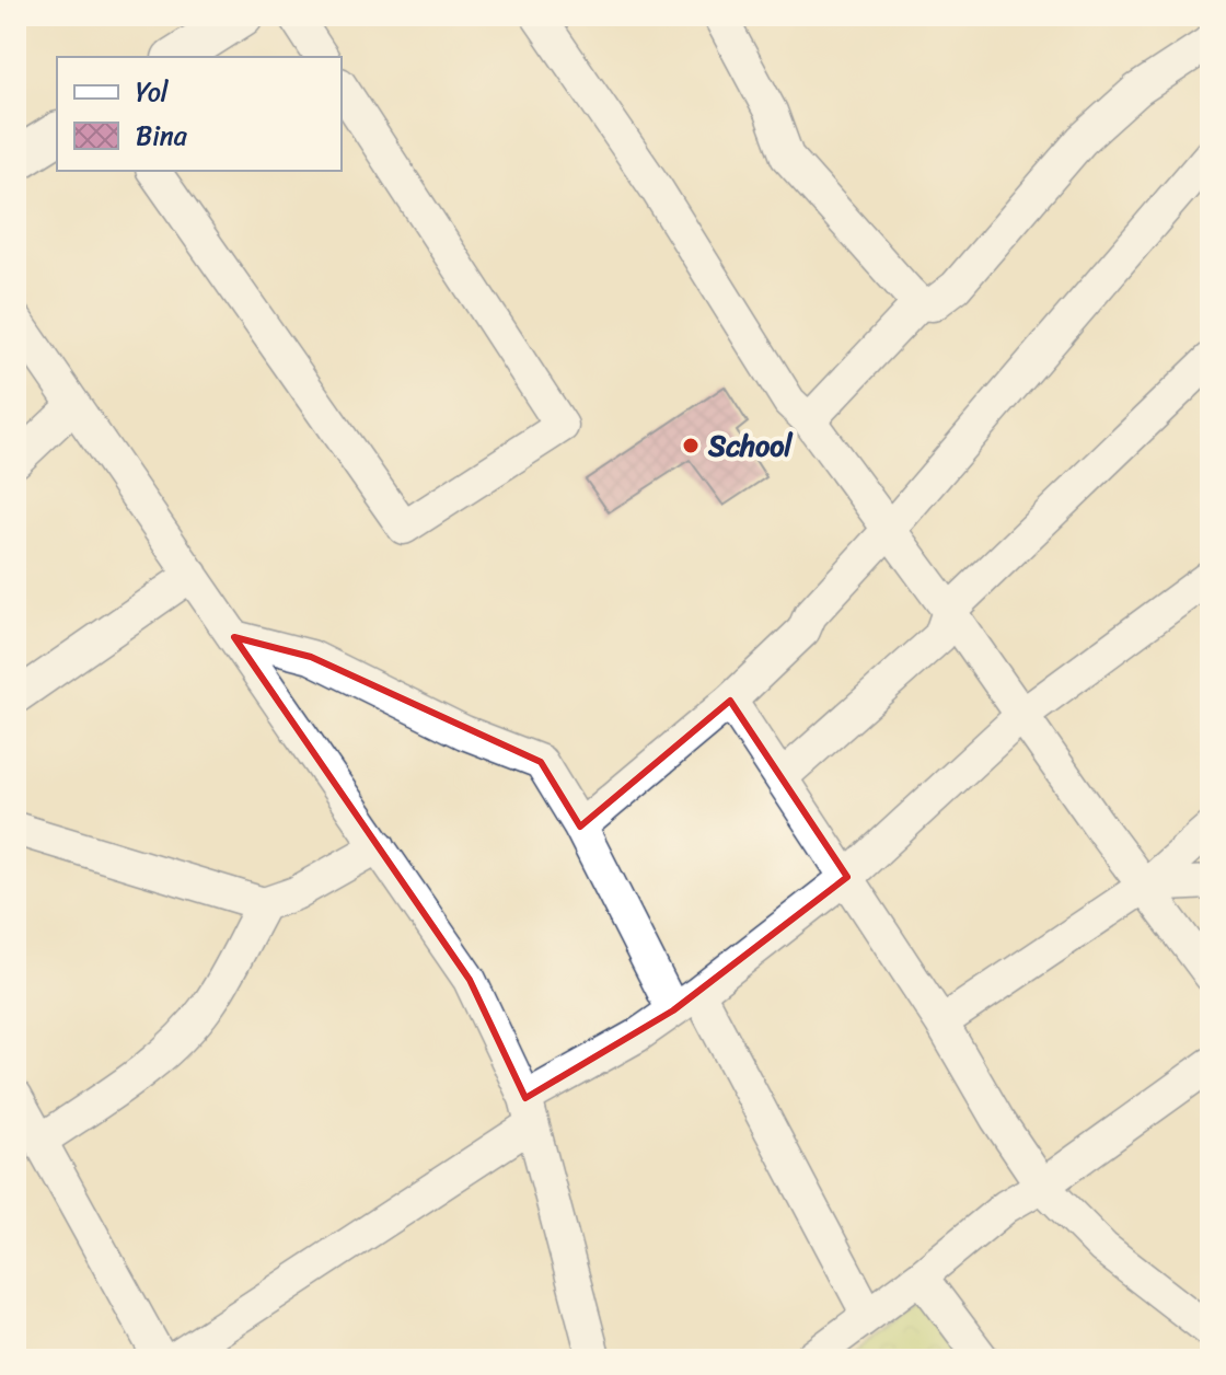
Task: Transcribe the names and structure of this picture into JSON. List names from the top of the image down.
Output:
{
  "places": ["School"],
  "legend": ["Yol", "Bina"]
}
